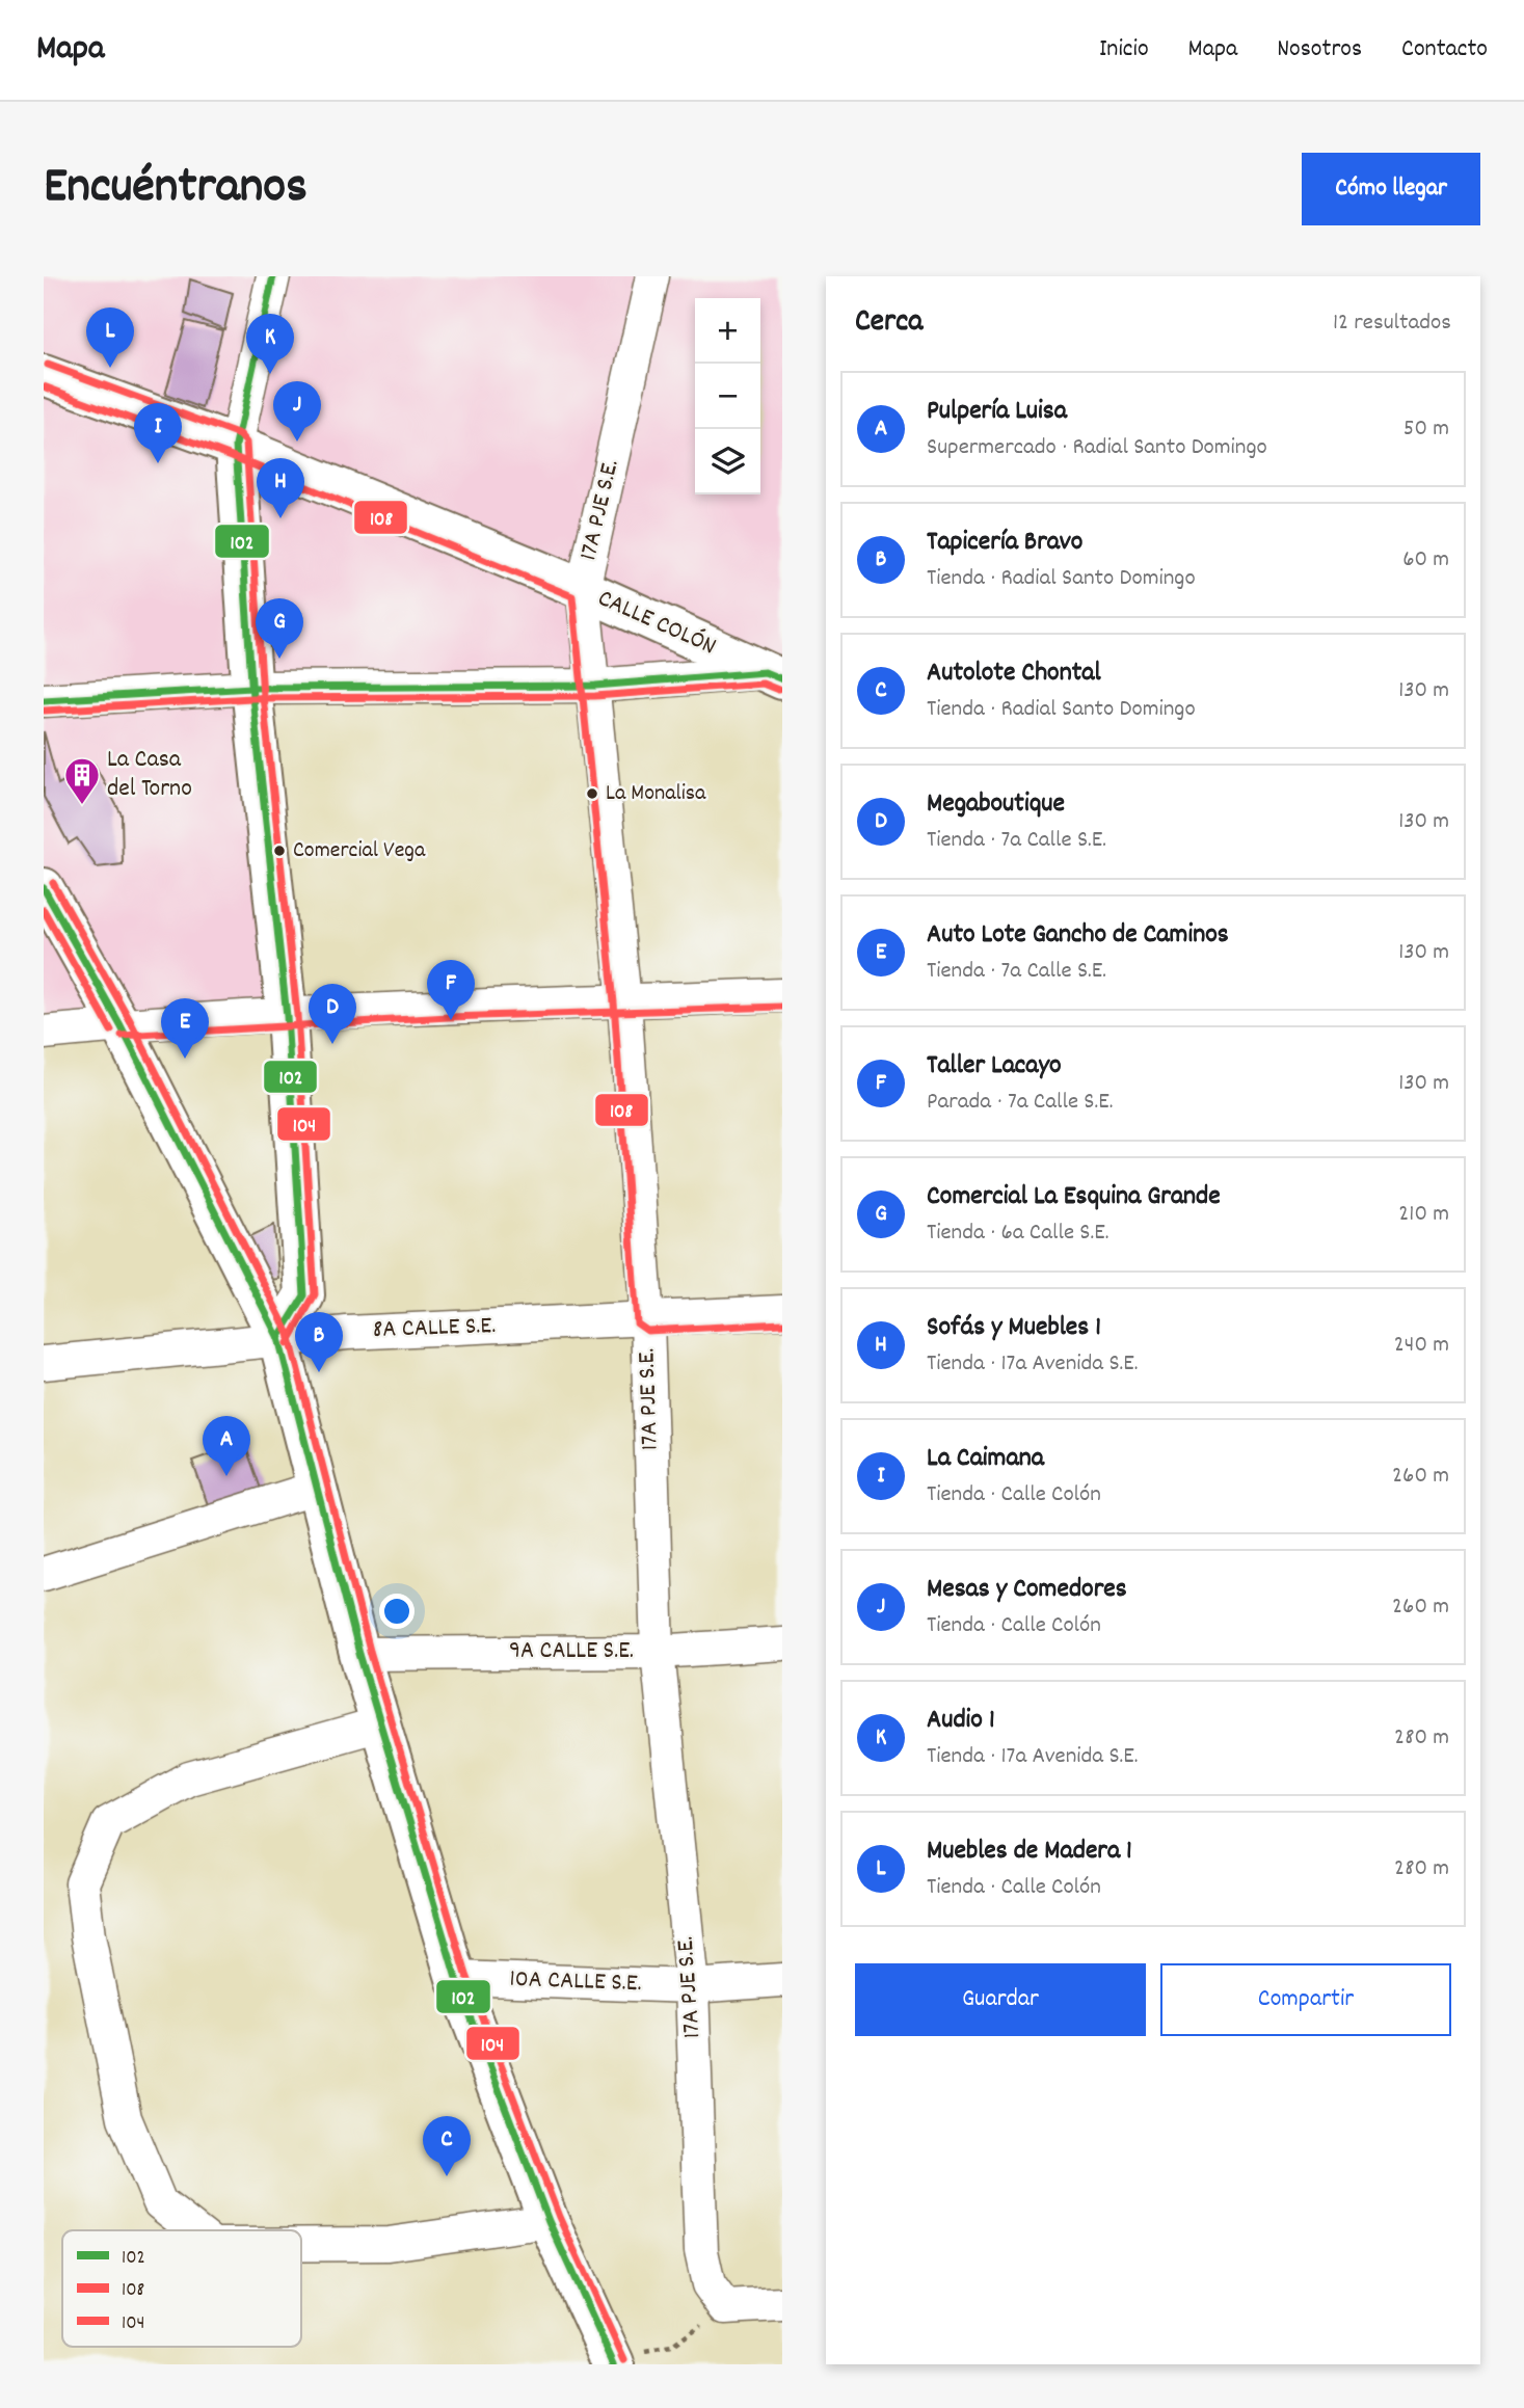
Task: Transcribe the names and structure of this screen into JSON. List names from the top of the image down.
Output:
{
  "streets": {
    "main road": ["CALLE COLÓN"],
    "street": [
      "17A PJE S.E.",
      "8A CALLE S.E.",
      "9A CALLE S.E.",
      "10A CALLE S.E."
    ]
  },
  "crossings": [
    ["17A PJE S.E.", "CALLE COLÓN"],
    ["17A PJE S.E.", "8A CALLE S.E."],
    ["17A PJE S.E.", "9A CALLE S.E."],
    ["17A PJE S.E.", "10A CALLE S.E."]
  ],
  "places": {
    "other": ["La Monalisa", "Comercial Vega"],
    "building": ["La Casa del Torno"]
  },
  "lines": ["transit line 102", "transit line 104", "transit line 108"],
  "legend": ["102", "108", "104"],
  "page": {
    "header": "Mapa",
    "nav": [
      "Inicio",
      "Mapa",
      "Nosotros",
      "Contacto"
    ],
    "title": "Encuéntranos",
    "buttons": [
      "Cómo llegar",
      ["Guardar", "Compartir"]
    ],
    "heading": ["Cerca", "12 resultados"],
    "map_buttons": ["+", "−"],
    "pins": [
      "L",
      "K",
      "J",
      "I",
      "H",
      "G",
      "F",
      "D",
      "E",
      "B",
      "A",
      "C"
    ],
    "list": [
      {
        "mark": "A",
        "name": "Pulpería Luisa",
        "note": "Supermercado · Radial Santo Domingo",
        "value": "50 m"
      },
      {
        "mark": "B",
        "name": "Tapicería Bravo",
        "note": "Tienda · Radial Santo Domingo",
        "value": "60 m"
      },
      {
        "mark": "C",
        "name": "Autolote Chontal",
        "note": "Tienda · Radial Santo Domingo",
        "value": "130 m"
      },
      {
        "mark": "D",
        "name": "Megaboutique",
        "note": "Tienda · 7a Calle S.E.",
        "value": "130 m"
      },
      {
        "mark": "E",
        "name": "Auto Lote Gancho de Caminos",
        "note": "Tienda · 7a Calle S.E.",
        "value": "130 m"
      },
      {
        "mark": "F",
        "name": "Taller Lacayo",
        "note": "Parada · 7a Calle S.E.",
        "value": "130 m"
      },
      {
        "mark": "G",
        "name": "Comercial La Esquina Grande",
        "note": "Tienda · 6a Calle S.E.",
        "value": "210 m"
      },
      {
        "mark": "H",
        "name": "Sofás y Muebles 1",
        "note": "Tienda · 17a Avenida S.E.",
        "value": "240 m"
      },
      {
        "mark": "I",
        "name": "La Caimana",
        "note": "Tienda · Calle Colón",
        "value": "260 m"
      },
      {
        "mark": "J",
        "name": "Mesas y Comedores",
        "note": "Tienda · Calle Colón",
        "value": "260 m"
      },
      {
        "mark": "K",
        "name": "Audio 1",
        "note": "Tienda · 17a Avenida S.E.",
        "value": "280 m"
      },
      {
        "mark": "L",
        "name": "Muebles de Madera 1",
        "note": "Tienda · Calle Colón",
        "value": "280 m"
      }
    ]
  }
}
